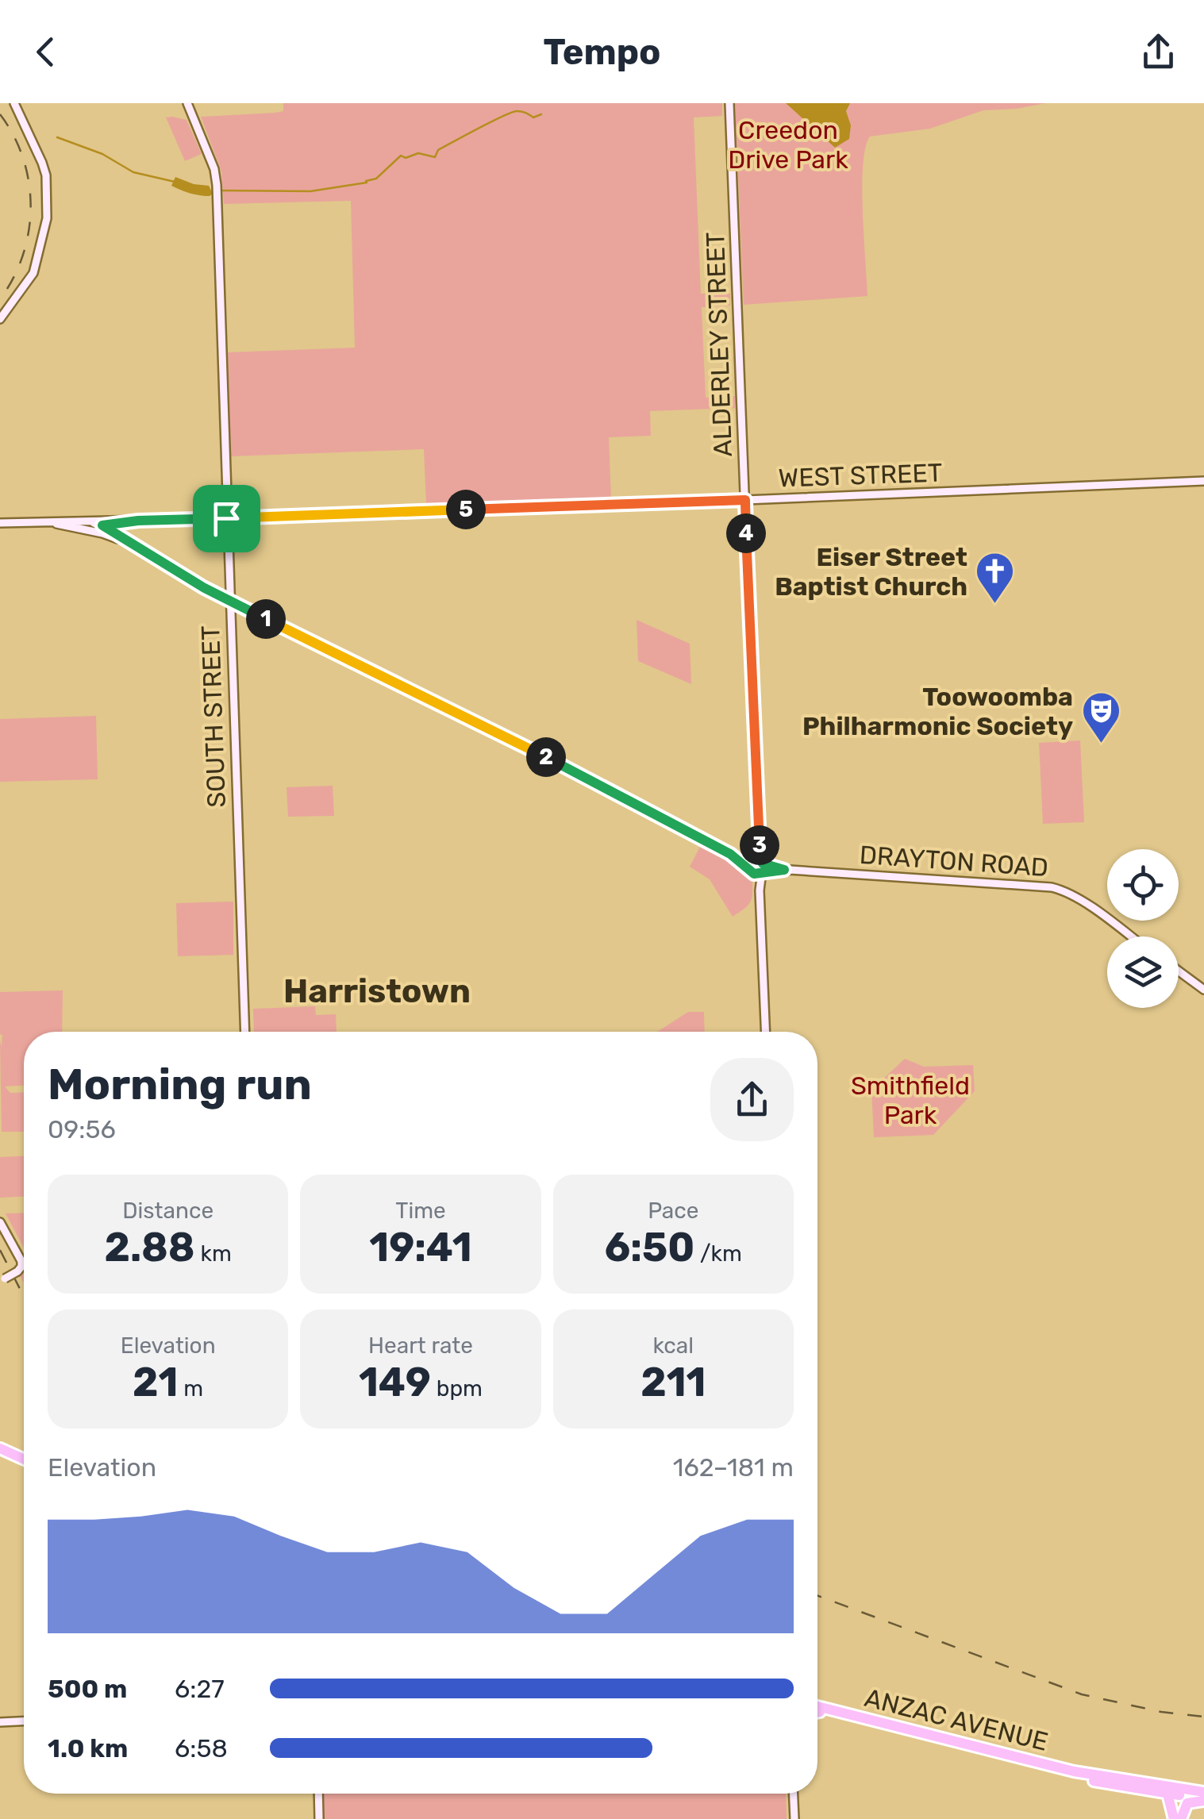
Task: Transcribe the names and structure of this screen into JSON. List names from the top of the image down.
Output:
{
  "streets": {
    "highway": ["ANZAC AVENUE"],
    "main road": [
      "ALDERLEY STREET",
      "WEST STREET",
      "SOUTH STREET",
      "DRAYTON ROAD"
    ]
  },
  "crossings": [
    ["ALDERLEY STREET", "WEST STREET"],
    ["ALDERLEY STREET", "DRAYTON ROAD"],
    ["WEST STREET", "SOUTH STREET"],
    ["SOUTH STREET", "DRAYTON ROAD"]
  ],
  "districts": ["Harristown"],
  "parks": ["Creedon Drive Park", "Smithfield Park"],
  "places": {
    "church": ["Eiser Street Baptist Church"],
    "theatre": ["Toowoomba Philharmonic Society"]
  },
  "page": {
    "header": "Tempo",
    "pins": [
      "5",
      "4",
      "1",
      "2",
      "3"
    ],
    "heading": ["Morning run", "09:56"],
    "stats": [
      ["Distance", "2.88 km"],
      ["Time", "19:41"],
      ["Pace", "6:50 /km"],
      ["Elevation", "21 m"],
      ["Heart rate", "149 bpm"],
      ["kcal", "211"]
    ],
    "chart": ["Elevation", "162–181 m"],
    "list": [
      {
        "name": "500 m",
        "note": "6:27"
      },
      {
        "name": "1.0 km",
        "note": "6:58"
      }
    ]
  }
}
